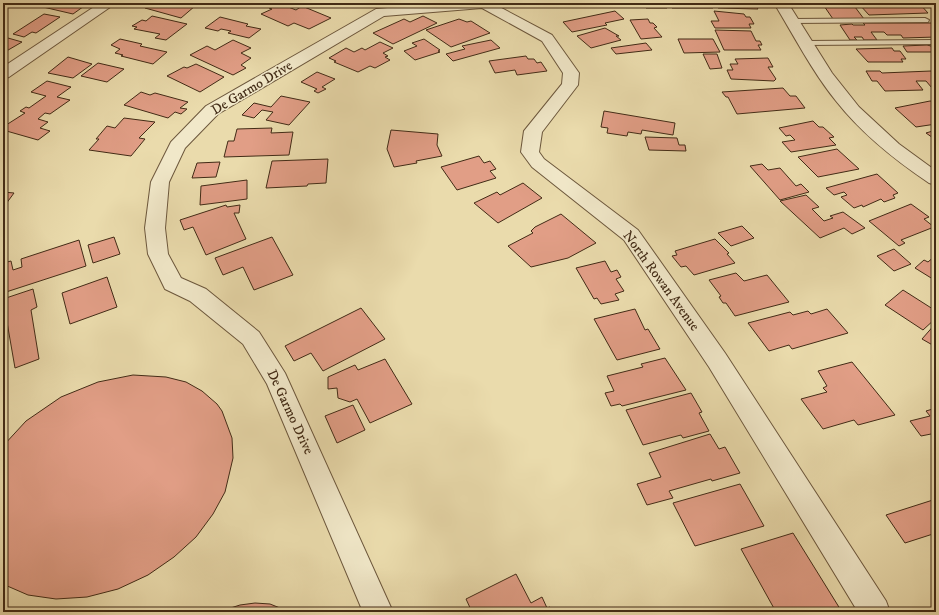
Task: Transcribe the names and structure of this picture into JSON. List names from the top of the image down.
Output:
{
  "streets": {
    "street": ["De Garmo Drive", "North Rowan Avenue"]
  },
  "crossings": [
    ["De Garmo Drive", "North Rowan Avenue"]
  ]
}
